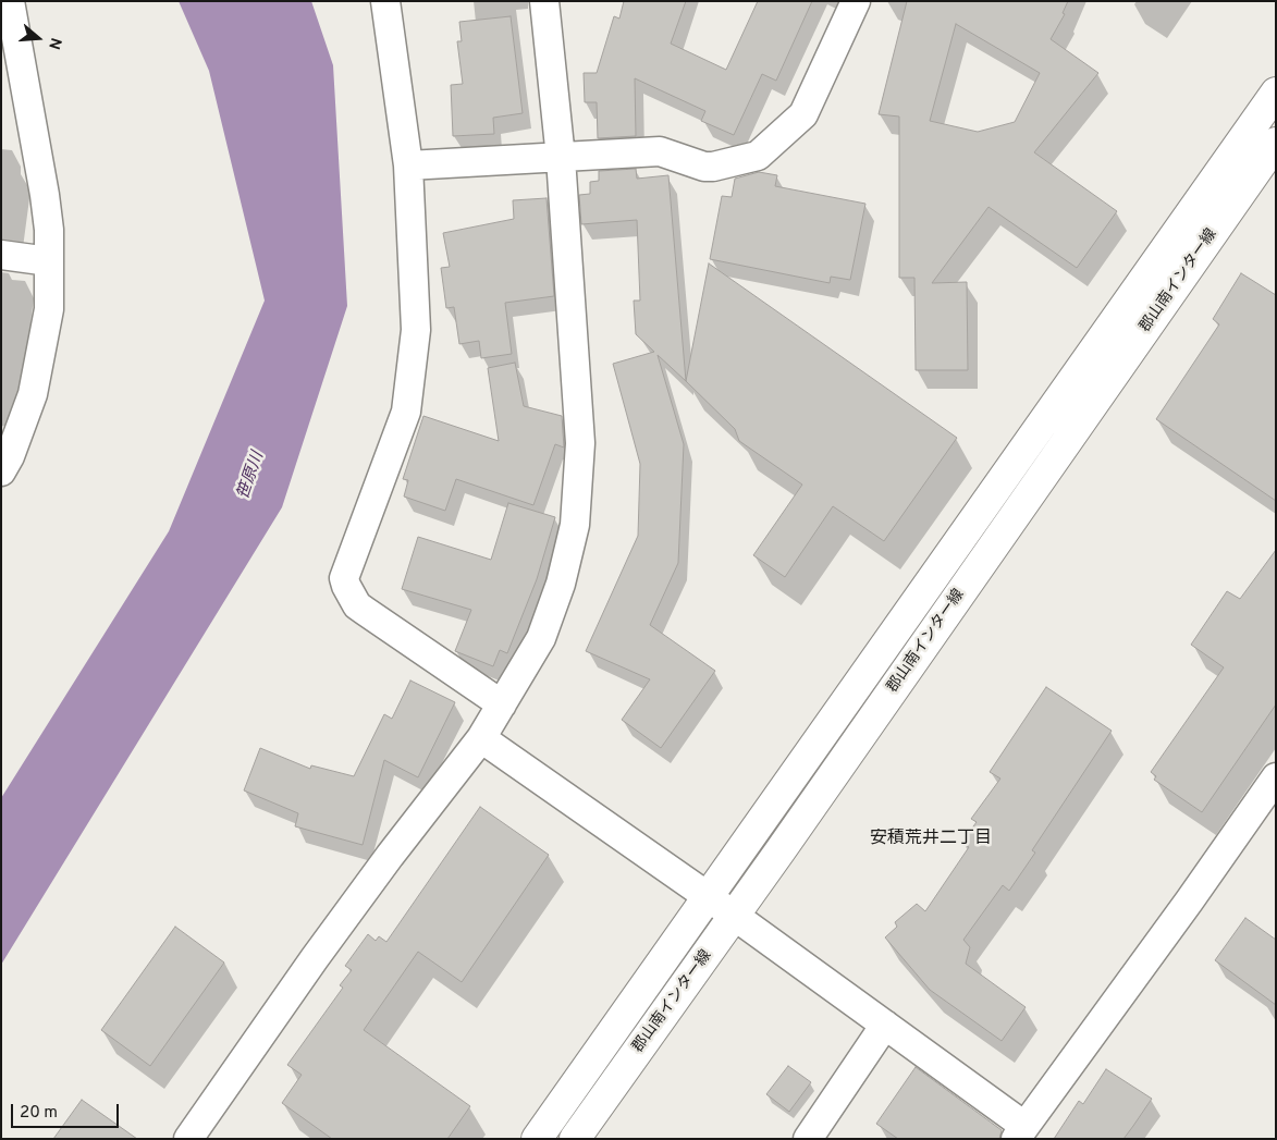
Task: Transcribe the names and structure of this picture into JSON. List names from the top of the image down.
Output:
{
  "streets": {
    "street": ["郡山南インター線"]
  },
  "districts": ["安積荒井二丁目"],
  "water": ["笹原川"],
  "scale_bar": "20 m",
  "north": "right"
}
